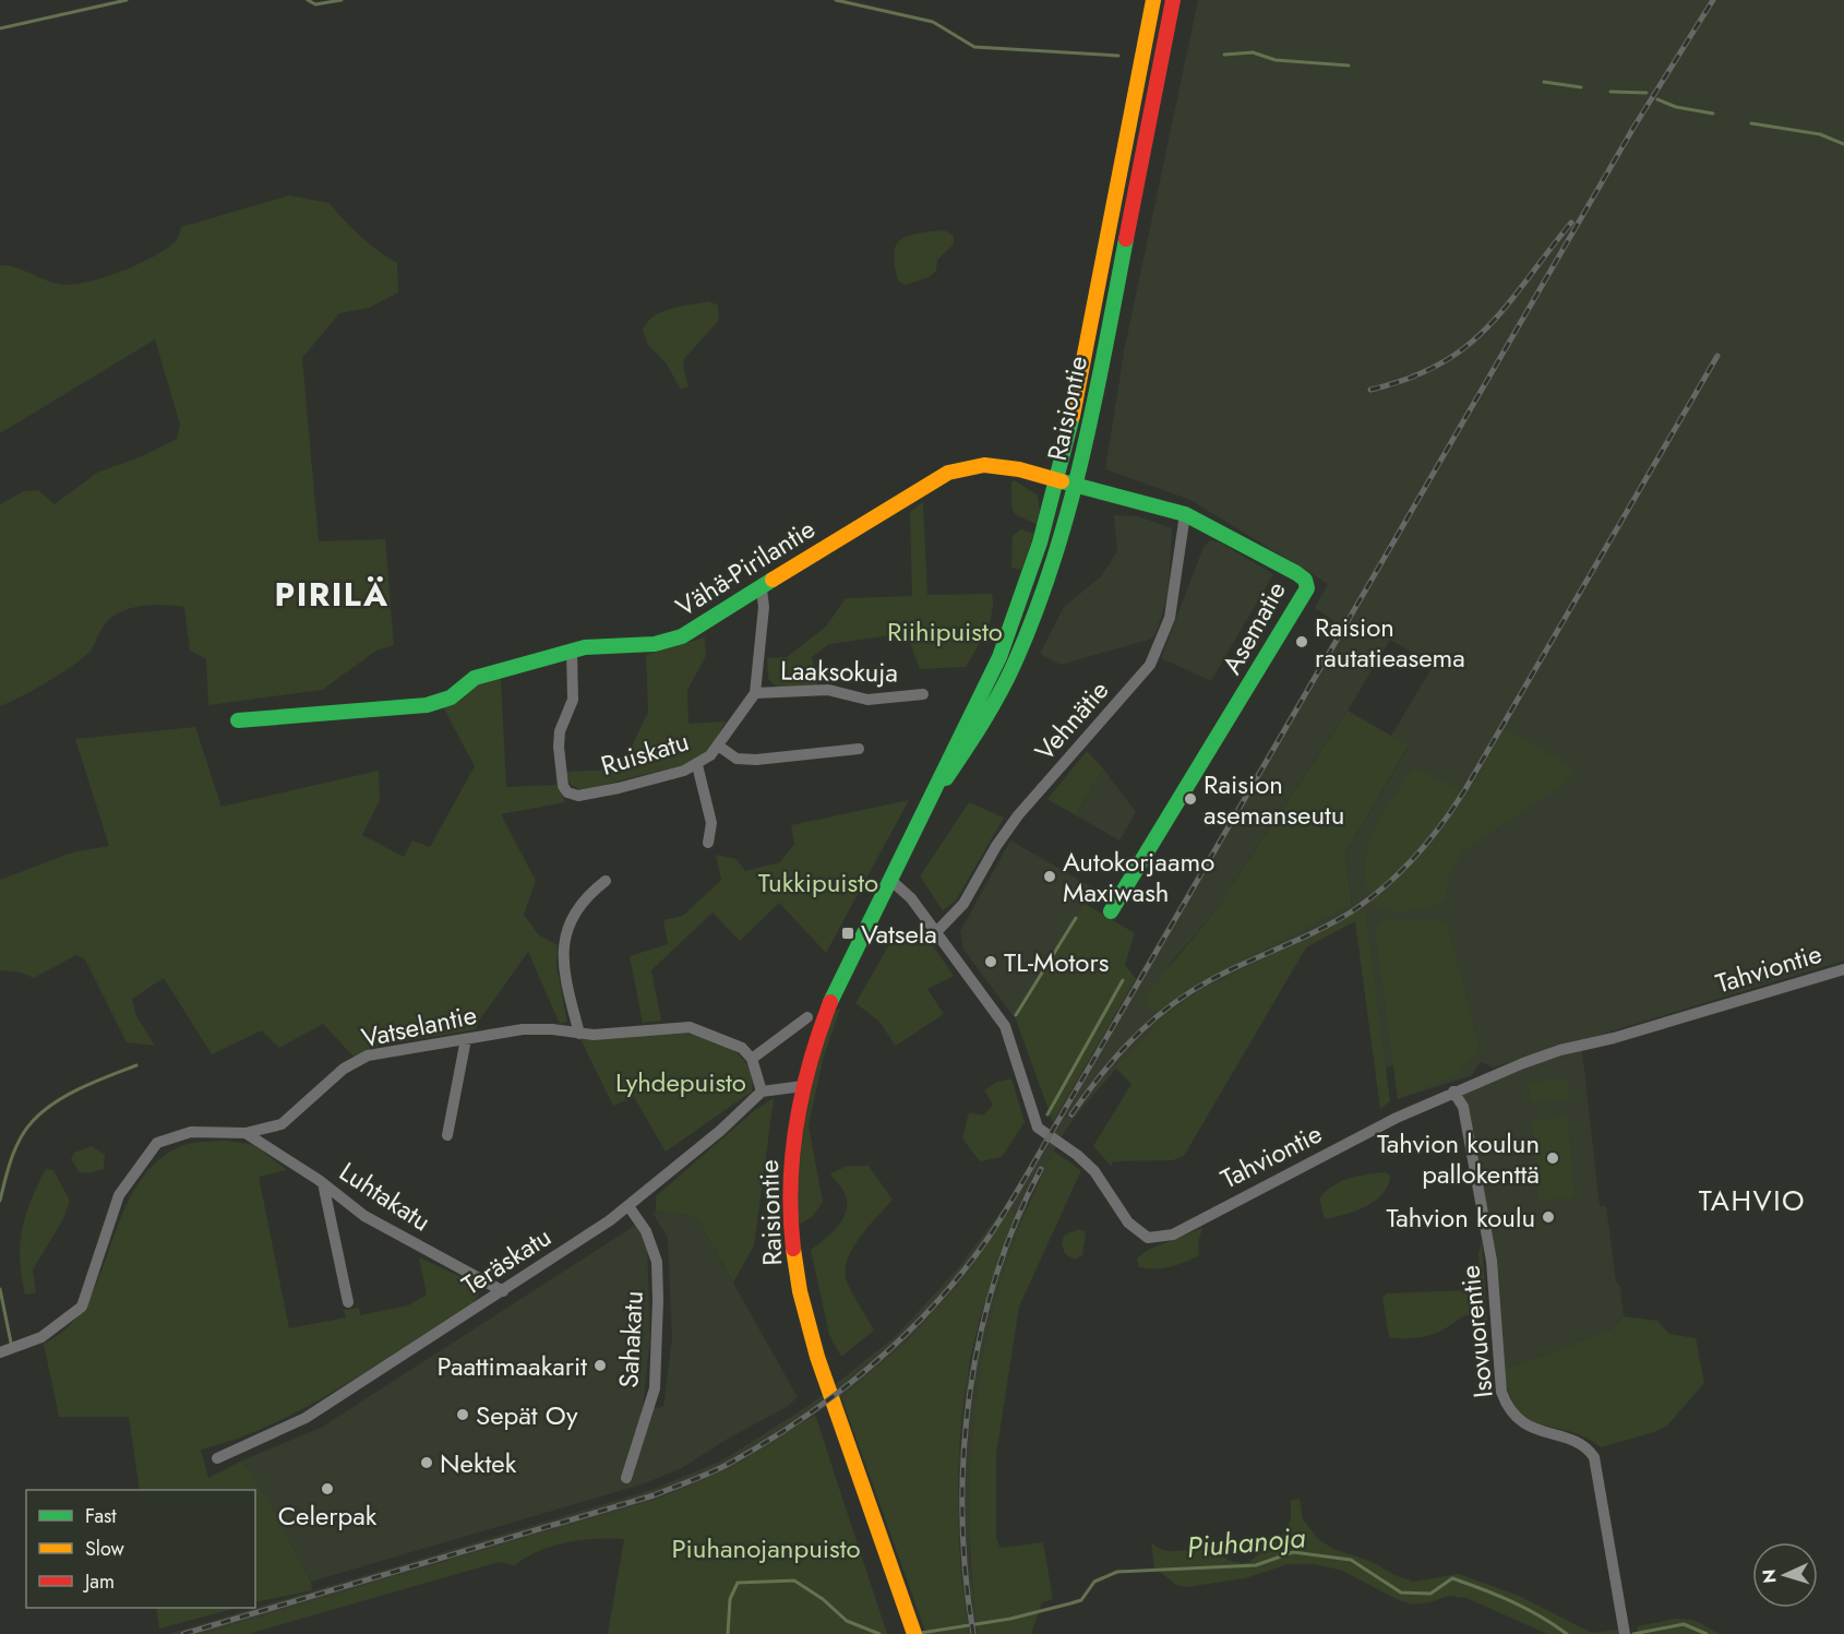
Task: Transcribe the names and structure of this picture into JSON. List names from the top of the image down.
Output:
{
  "streets": {
    "main road": ["Raisiontie", "Vähä-Pirilantie", "Asematie"],
    "street": [
      "Laaksokuja",
      "Vehnätie",
      "Ruiskatu",
      "Tahviontie",
      "Vatselantie",
      "Luhtakatu",
      "Teräskatu",
      "Isovuorentie",
      "Sahakatu"
    ]
  },
  "crossings": [
    ["Raisiontie", "Vähä-Pirilantie"],
    ["Raisiontie", "Asematie"],
    ["Raisiontie", "Tahviontie"],
    ["Vähä-Pirilantie", "Asematie"],
    ["Vähä-Pirilantie", "Ruiskatu"],
    ["Asematie", "Vehnätie"],
    ["Laaksokuja", "Ruiskatu"],
    ["Vehnätie", "Tahviontie"],
    ["Tahviontie", "Isovuorentie"],
    ["Vatselantie", "Luhtakatu"],
    ["Luhtakatu", "Teräskatu"],
    ["Teräskatu", "Sahakatu"]
  ],
  "districts": ["PIRILÄ", "TAHVIO"],
  "water": ["Piuhanoja"],
  "parks": [
    "Riihipuisto",
    "Tukkipuisto",
    "Lyhdepuisto",
    "Piuhanojanpuisto"
  ],
  "places": {
    "other": [
      "Raision rautatieasema",
      "Raision asemanseutu",
      "Autokorjaamo Maxiwash",
      "TL-Motors",
      "Tahvion koulun pallokenttä",
      "Tahvion koulu",
      "Paattimaakarit",
      "Sepät Oy",
      "Nektek",
      "Celerpak"
    ],
    "transit": ["Vatsela"]
  },
  "legend": ["Fast", "Slow", "Jam"],
  "north": "left"
}
